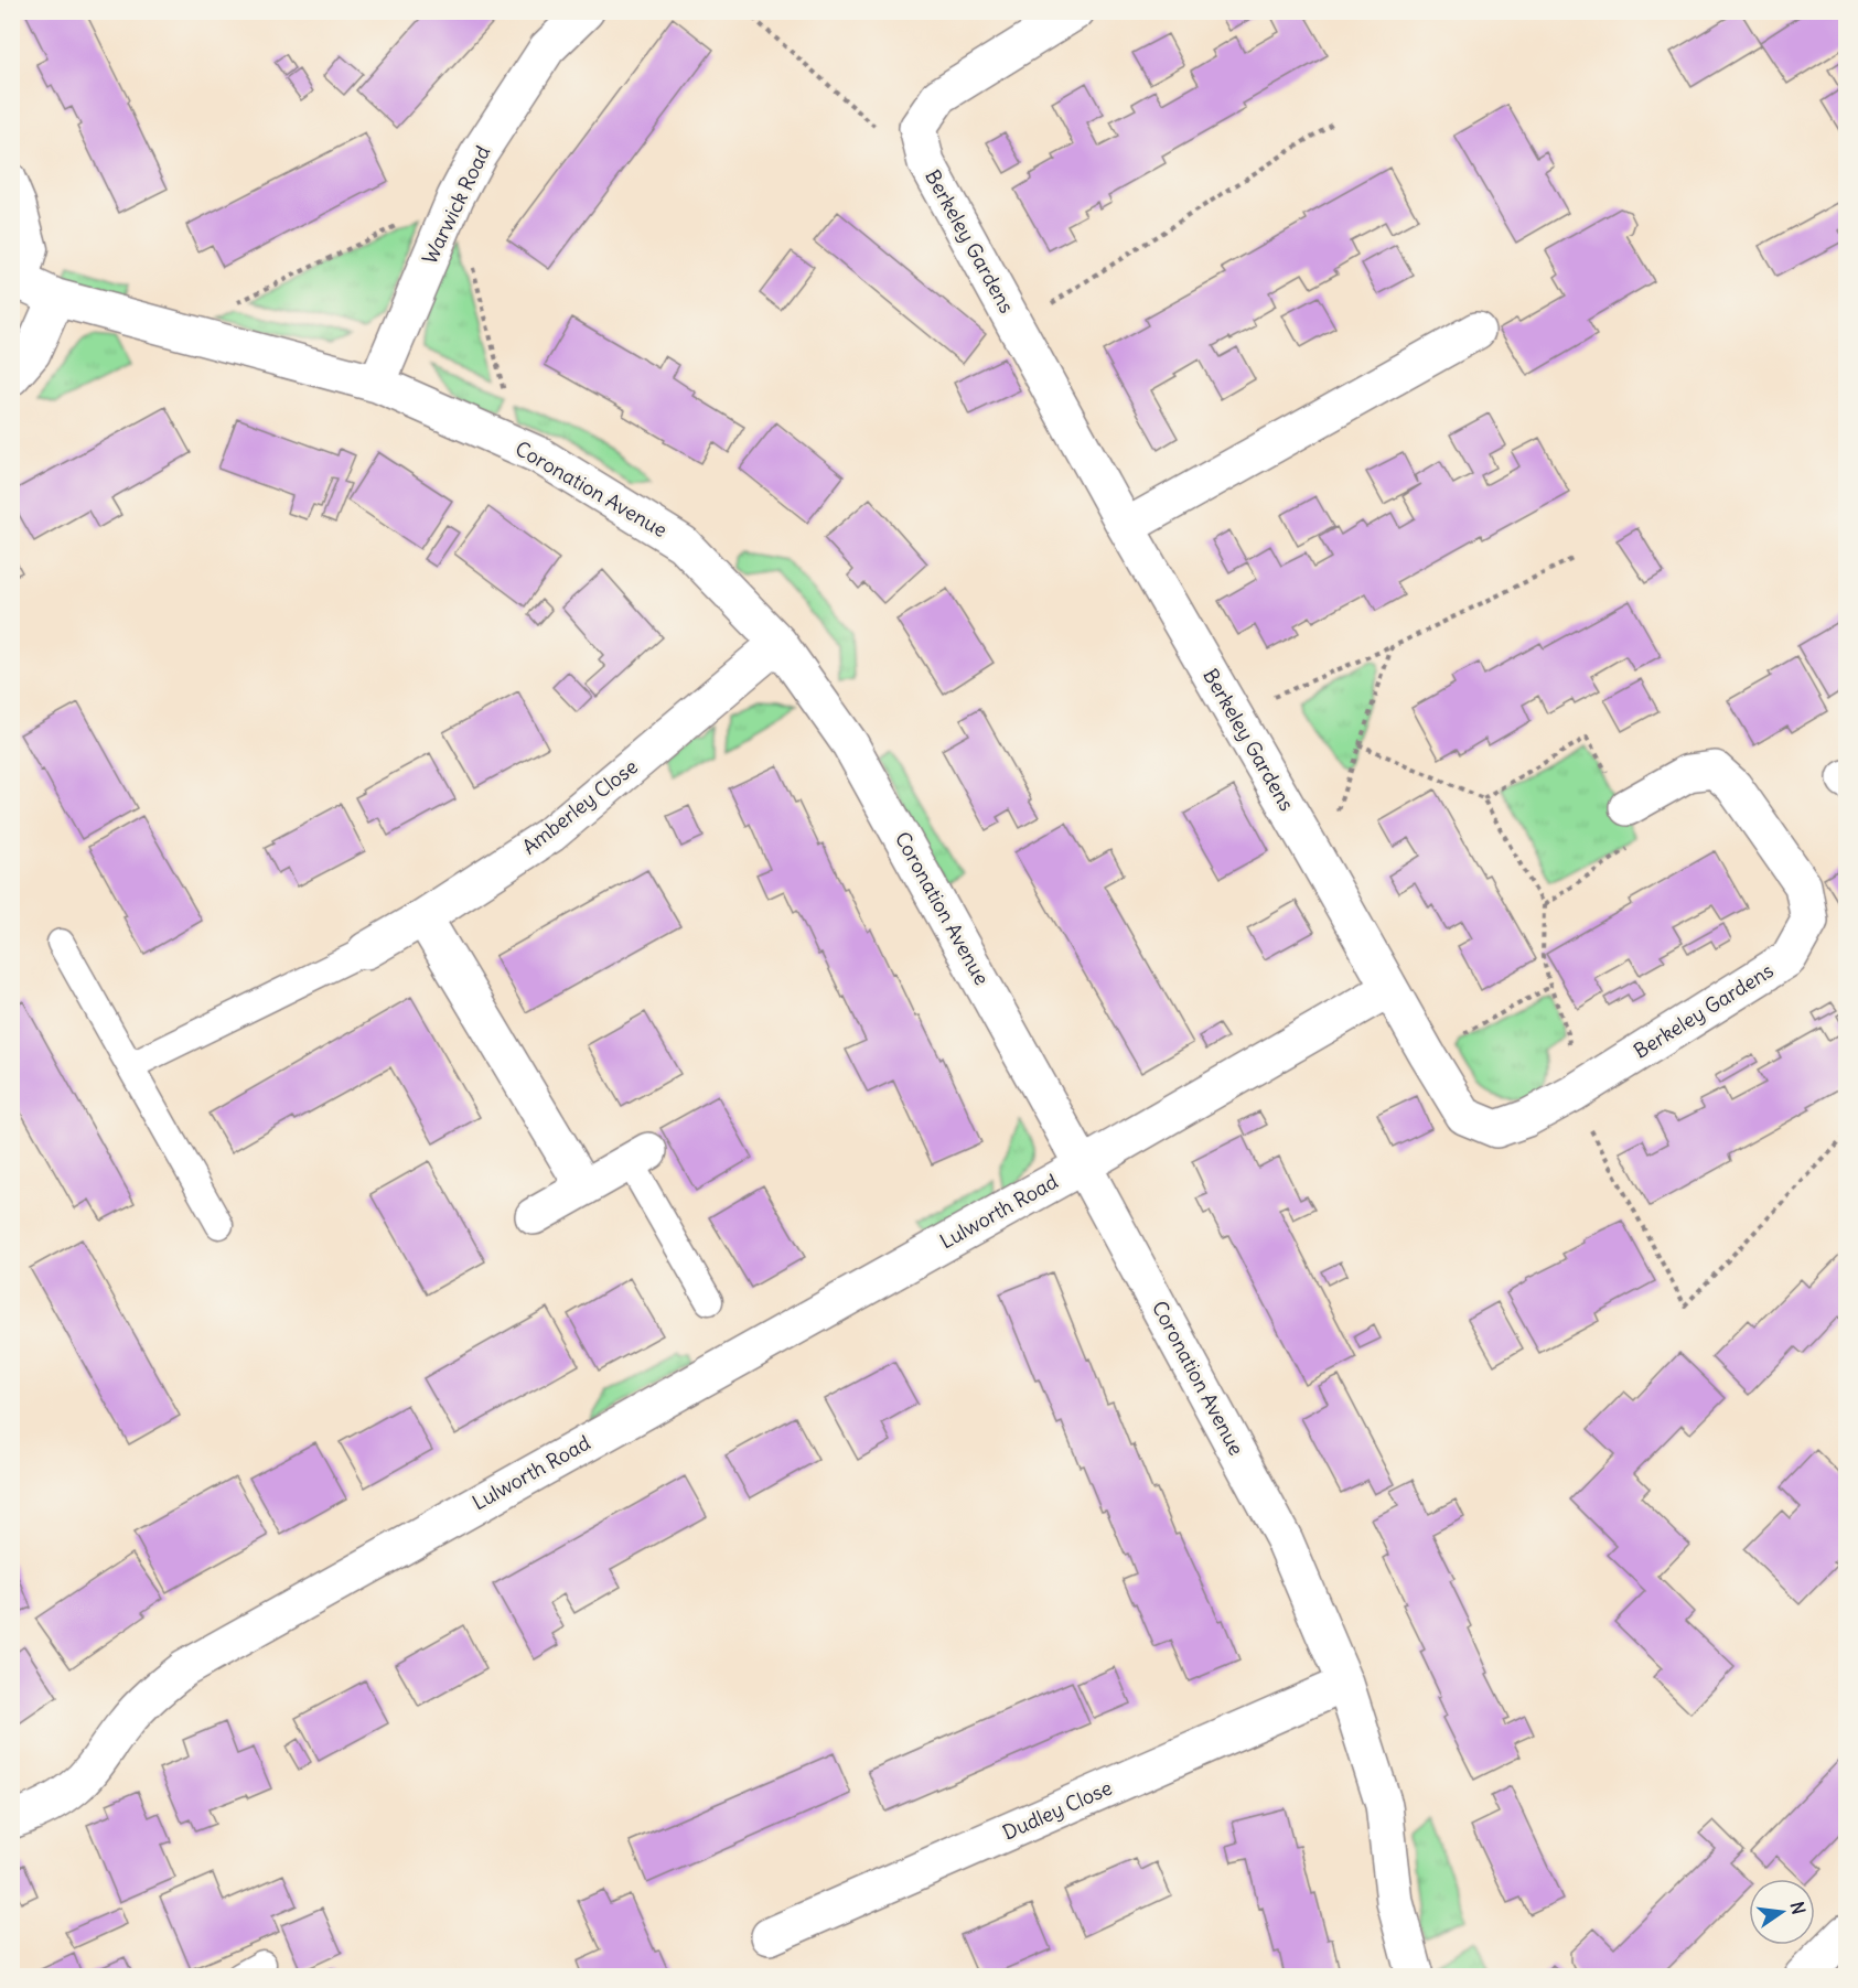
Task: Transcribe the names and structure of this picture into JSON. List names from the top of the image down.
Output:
{
  "streets": {
    "street": [
      "Warwick Road",
      "Berkeley Gardens",
      "Coronation Avenue",
      "Amberley Close",
      "Lulworth Road",
      "Dudley Close"
    ]
  },
  "crossings": [
    ["Warwick Road", "Coronation Avenue"],
    ["Coronation Avenue", "Amberley Close"],
    ["Coronation Avenue", "Lulworth Road"],
    ["Coronation Avenue", "Dudley Close"]
  ],
  "north": "right"
}
